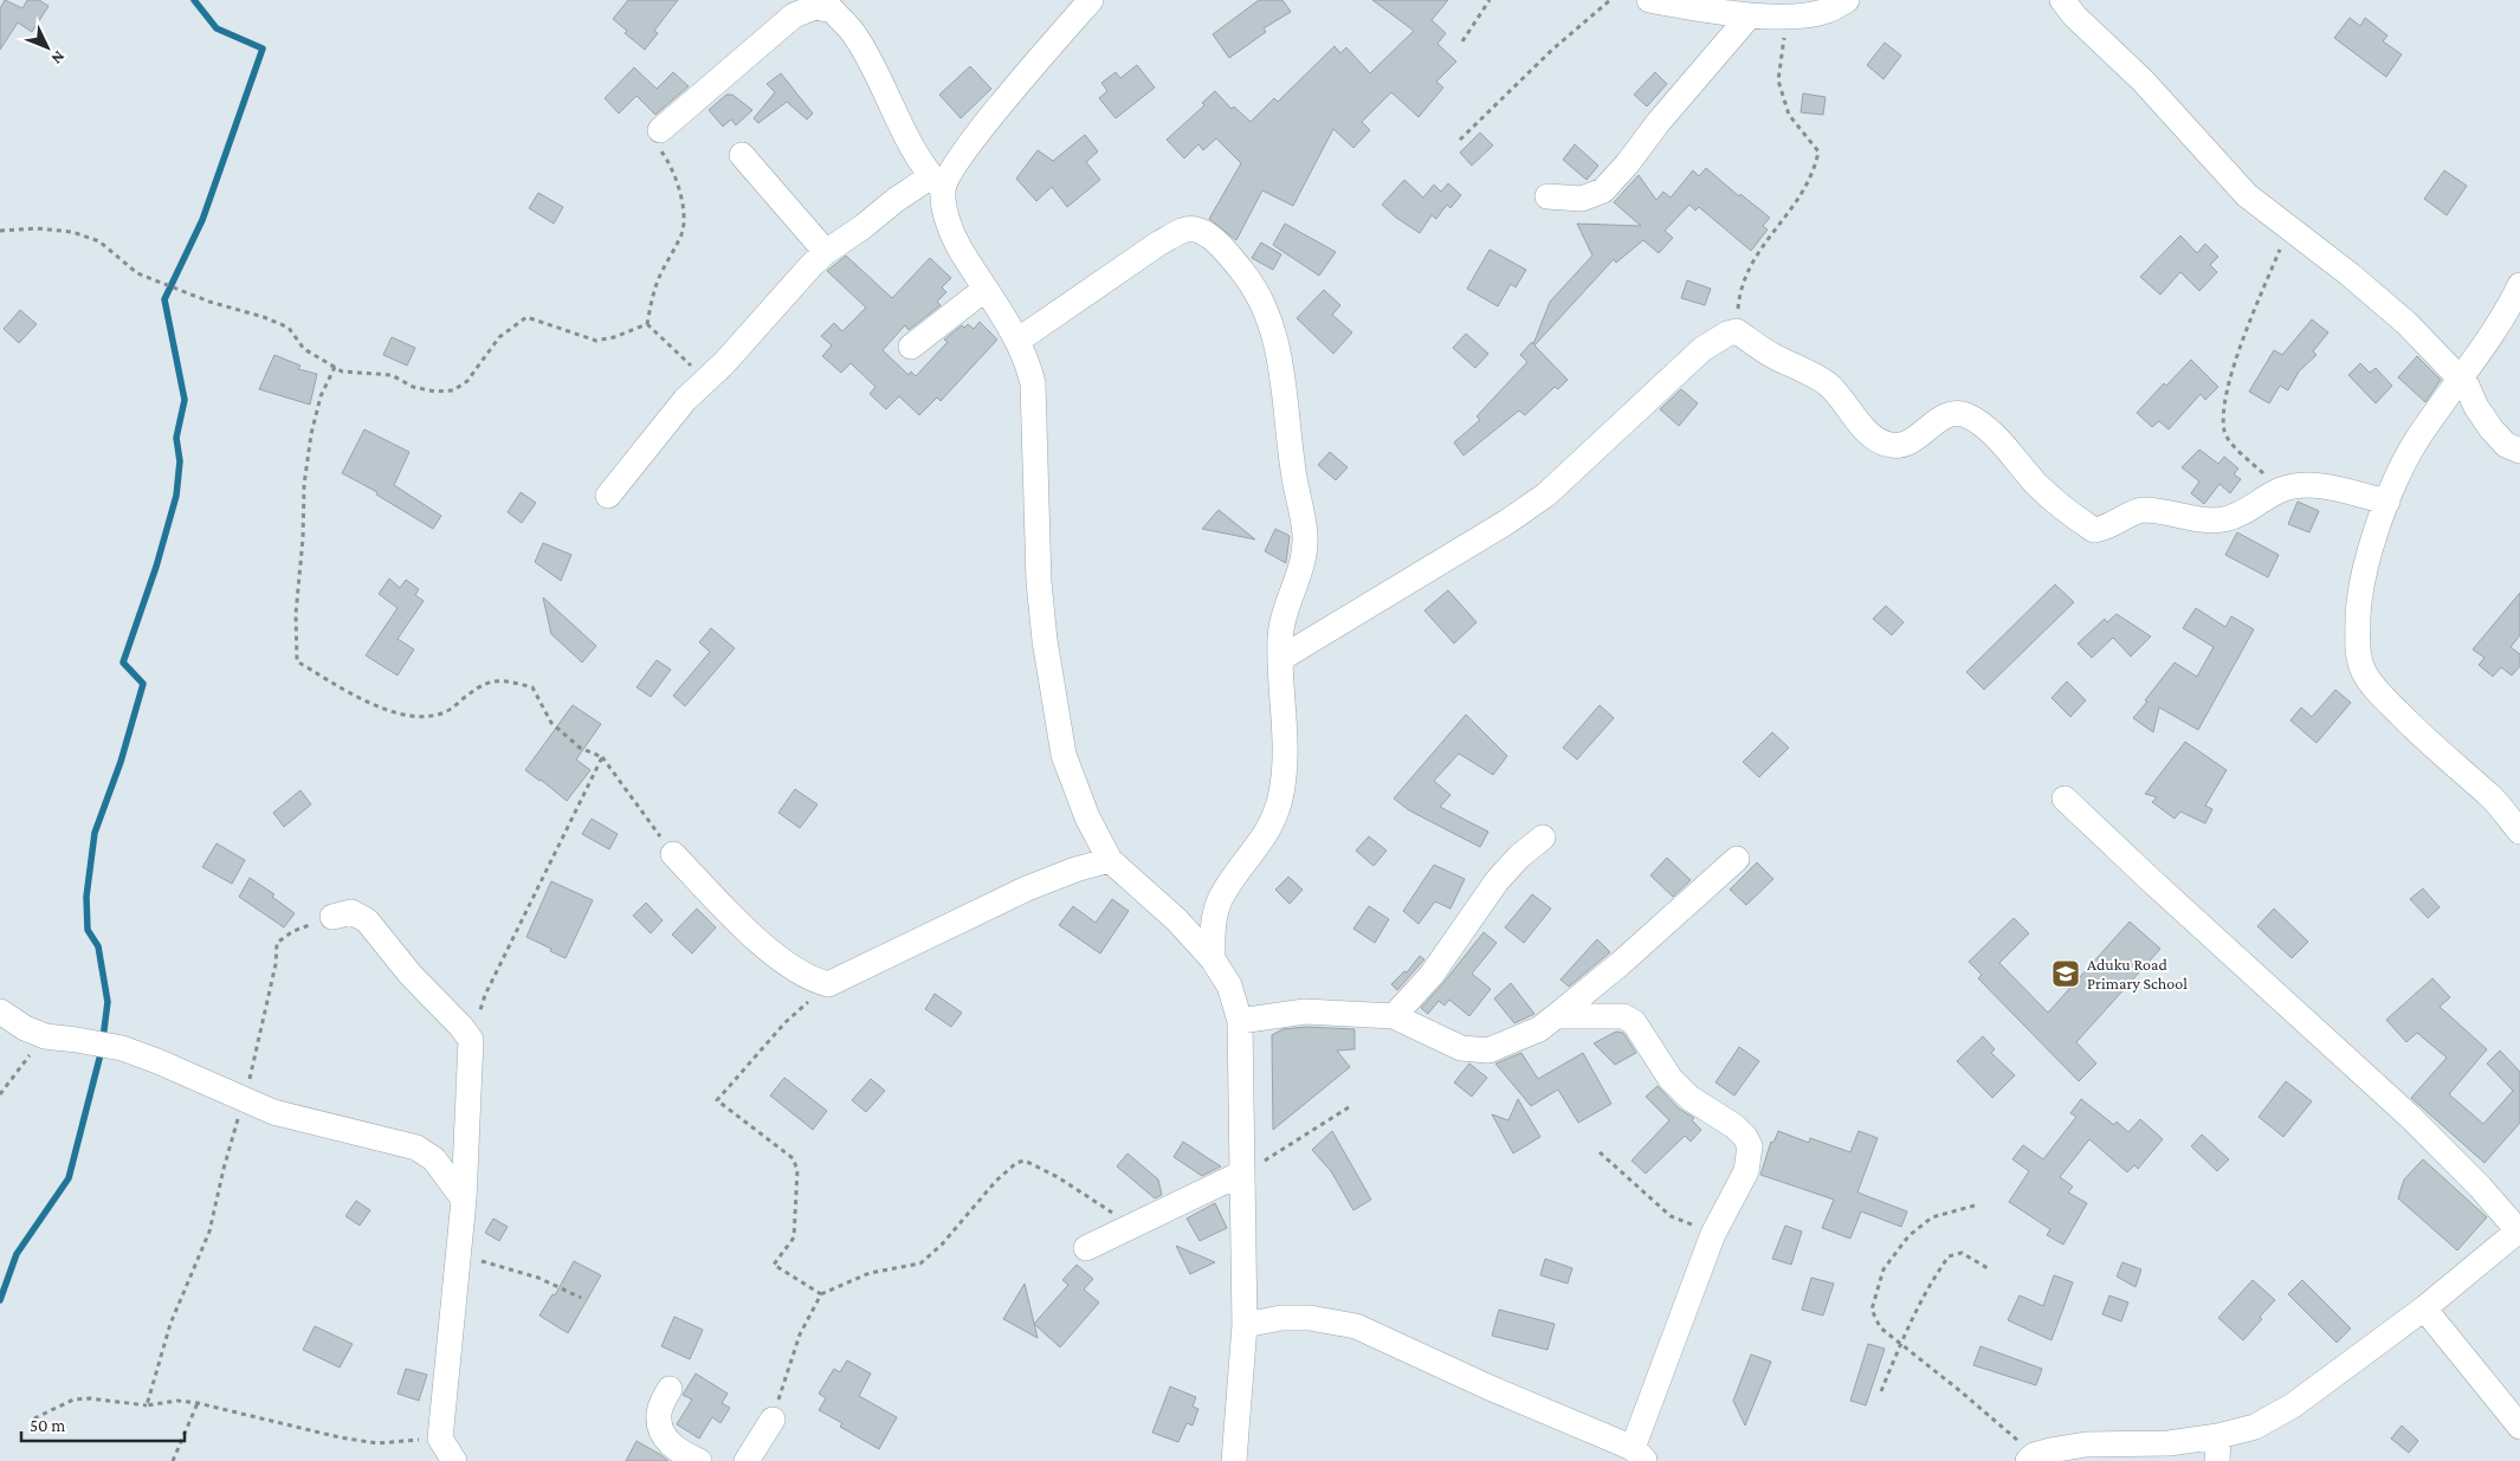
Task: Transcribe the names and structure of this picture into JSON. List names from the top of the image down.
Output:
{
  "places": {
    "school or university": ["Aduku Road Primary School"]
  },
  "scale_bar": "50 m",
  "north": "bottom right"
}
